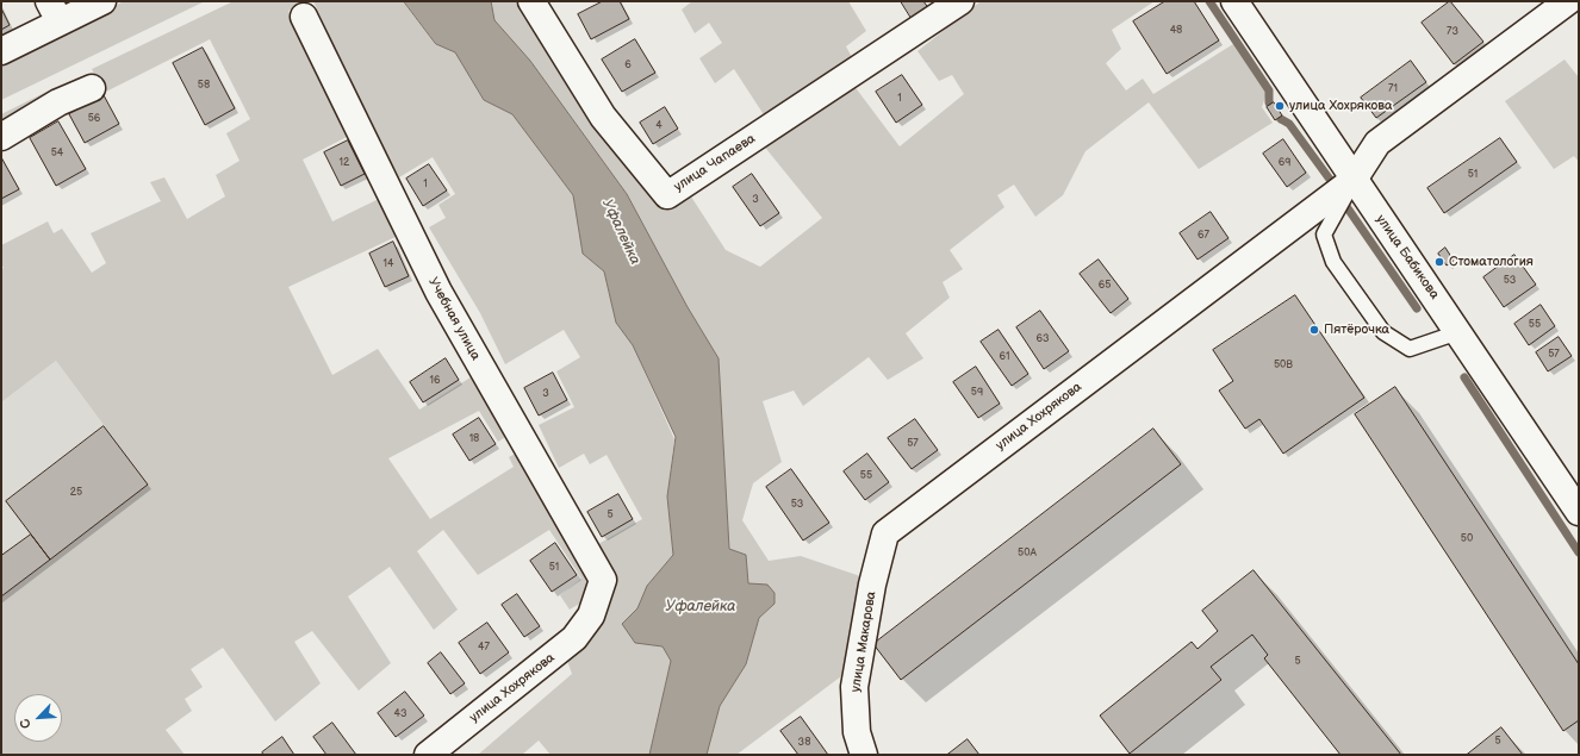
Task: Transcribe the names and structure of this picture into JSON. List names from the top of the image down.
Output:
{
  "streets": {
    "street": [
      "улица Чапаева",
      "улица Бабикова",
      "Учебная улица",
      "улица Хохрякова",
      "улица Макарова"
    ]
  },
  "crossings": [
    ["улица Бабикова", "улица Хохрякова"],
    ["Учебная улица", "улица Хохрякова"],
    ["улица Хохрякова", "улица Макарова"]
  ],
  "water": ["Уфалейка"],
  "places": ["улица Хохрякова", "Стоматология", "Пятёрочка"],
  "house_numbers": [
    "48",
    "73",
    "6",
    "58",
    "71",
    "1",
    "56",
    "4",
    "54",
    "12",
    "69",
    "51",
    "1",
    "3",
    "67",
    "14",
    "53",
    "65",
    "55",
    "63",
    "57",
    "61",
    "50В",
    "16",
    "59",
    "3",
    "18",
    "57",
    "55",
    "25",
    "53",
    "5",
    "50",
    "50А",
    "51",
    "47",
    "5",
    "43",
    "5",
    "38"
  ],
  "north": "bottom left"
}
